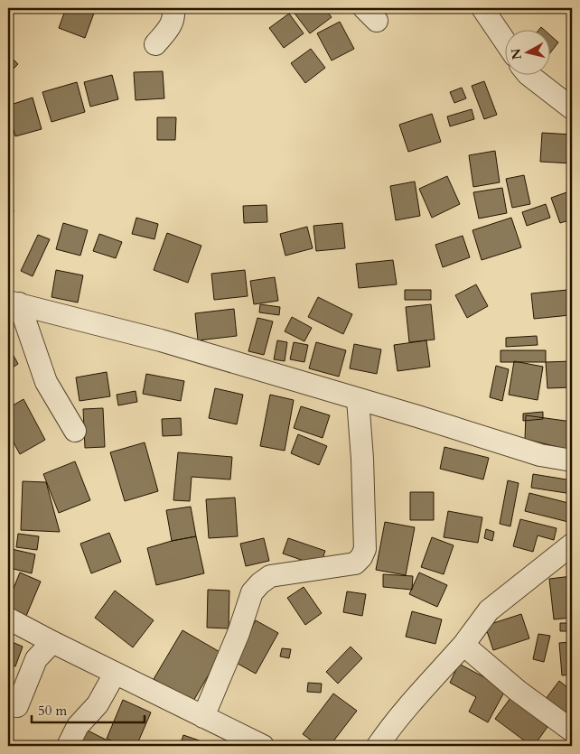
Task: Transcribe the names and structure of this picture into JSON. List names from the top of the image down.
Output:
{
  "scale_bar": "50 m",
  "north": "left"
}
